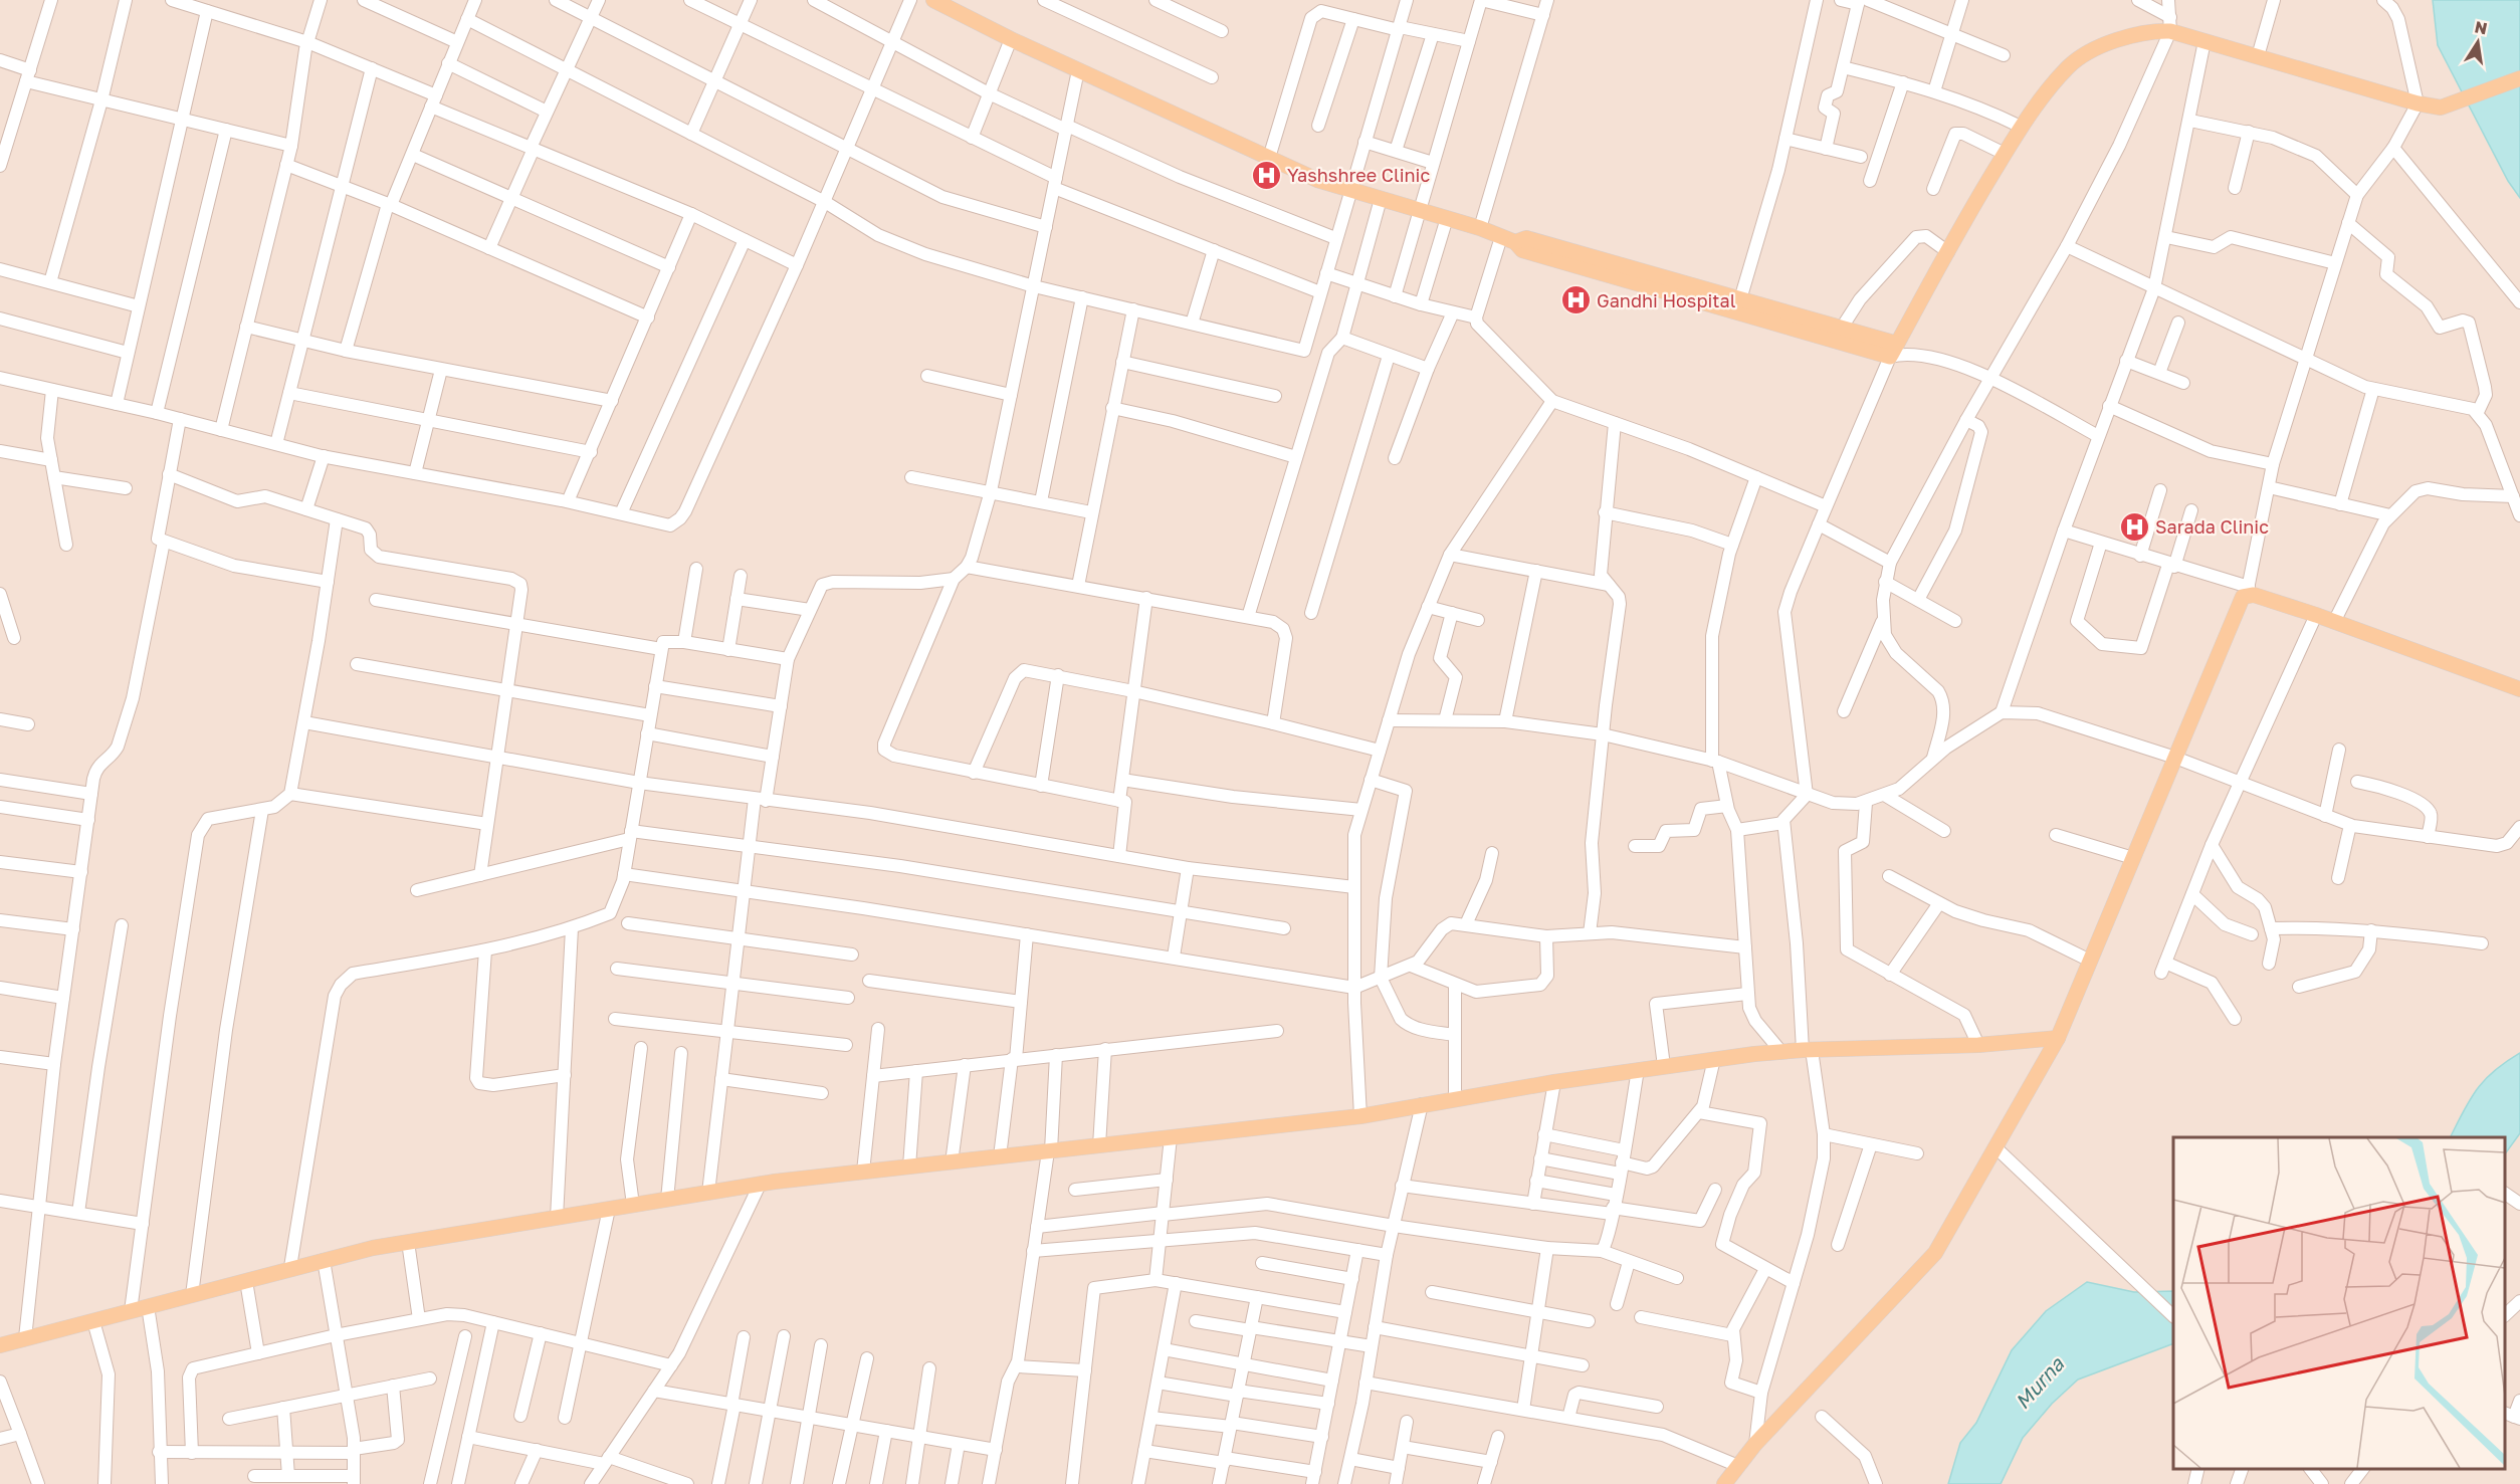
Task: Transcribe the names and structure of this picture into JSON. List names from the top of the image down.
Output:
{
  "water": ["Murna"],
  "places": {
    "hospital": ["Yashshree Clinic", "Gandhi Hospital", "Sarada Clinic"]
  },
  "north": "top"
}
